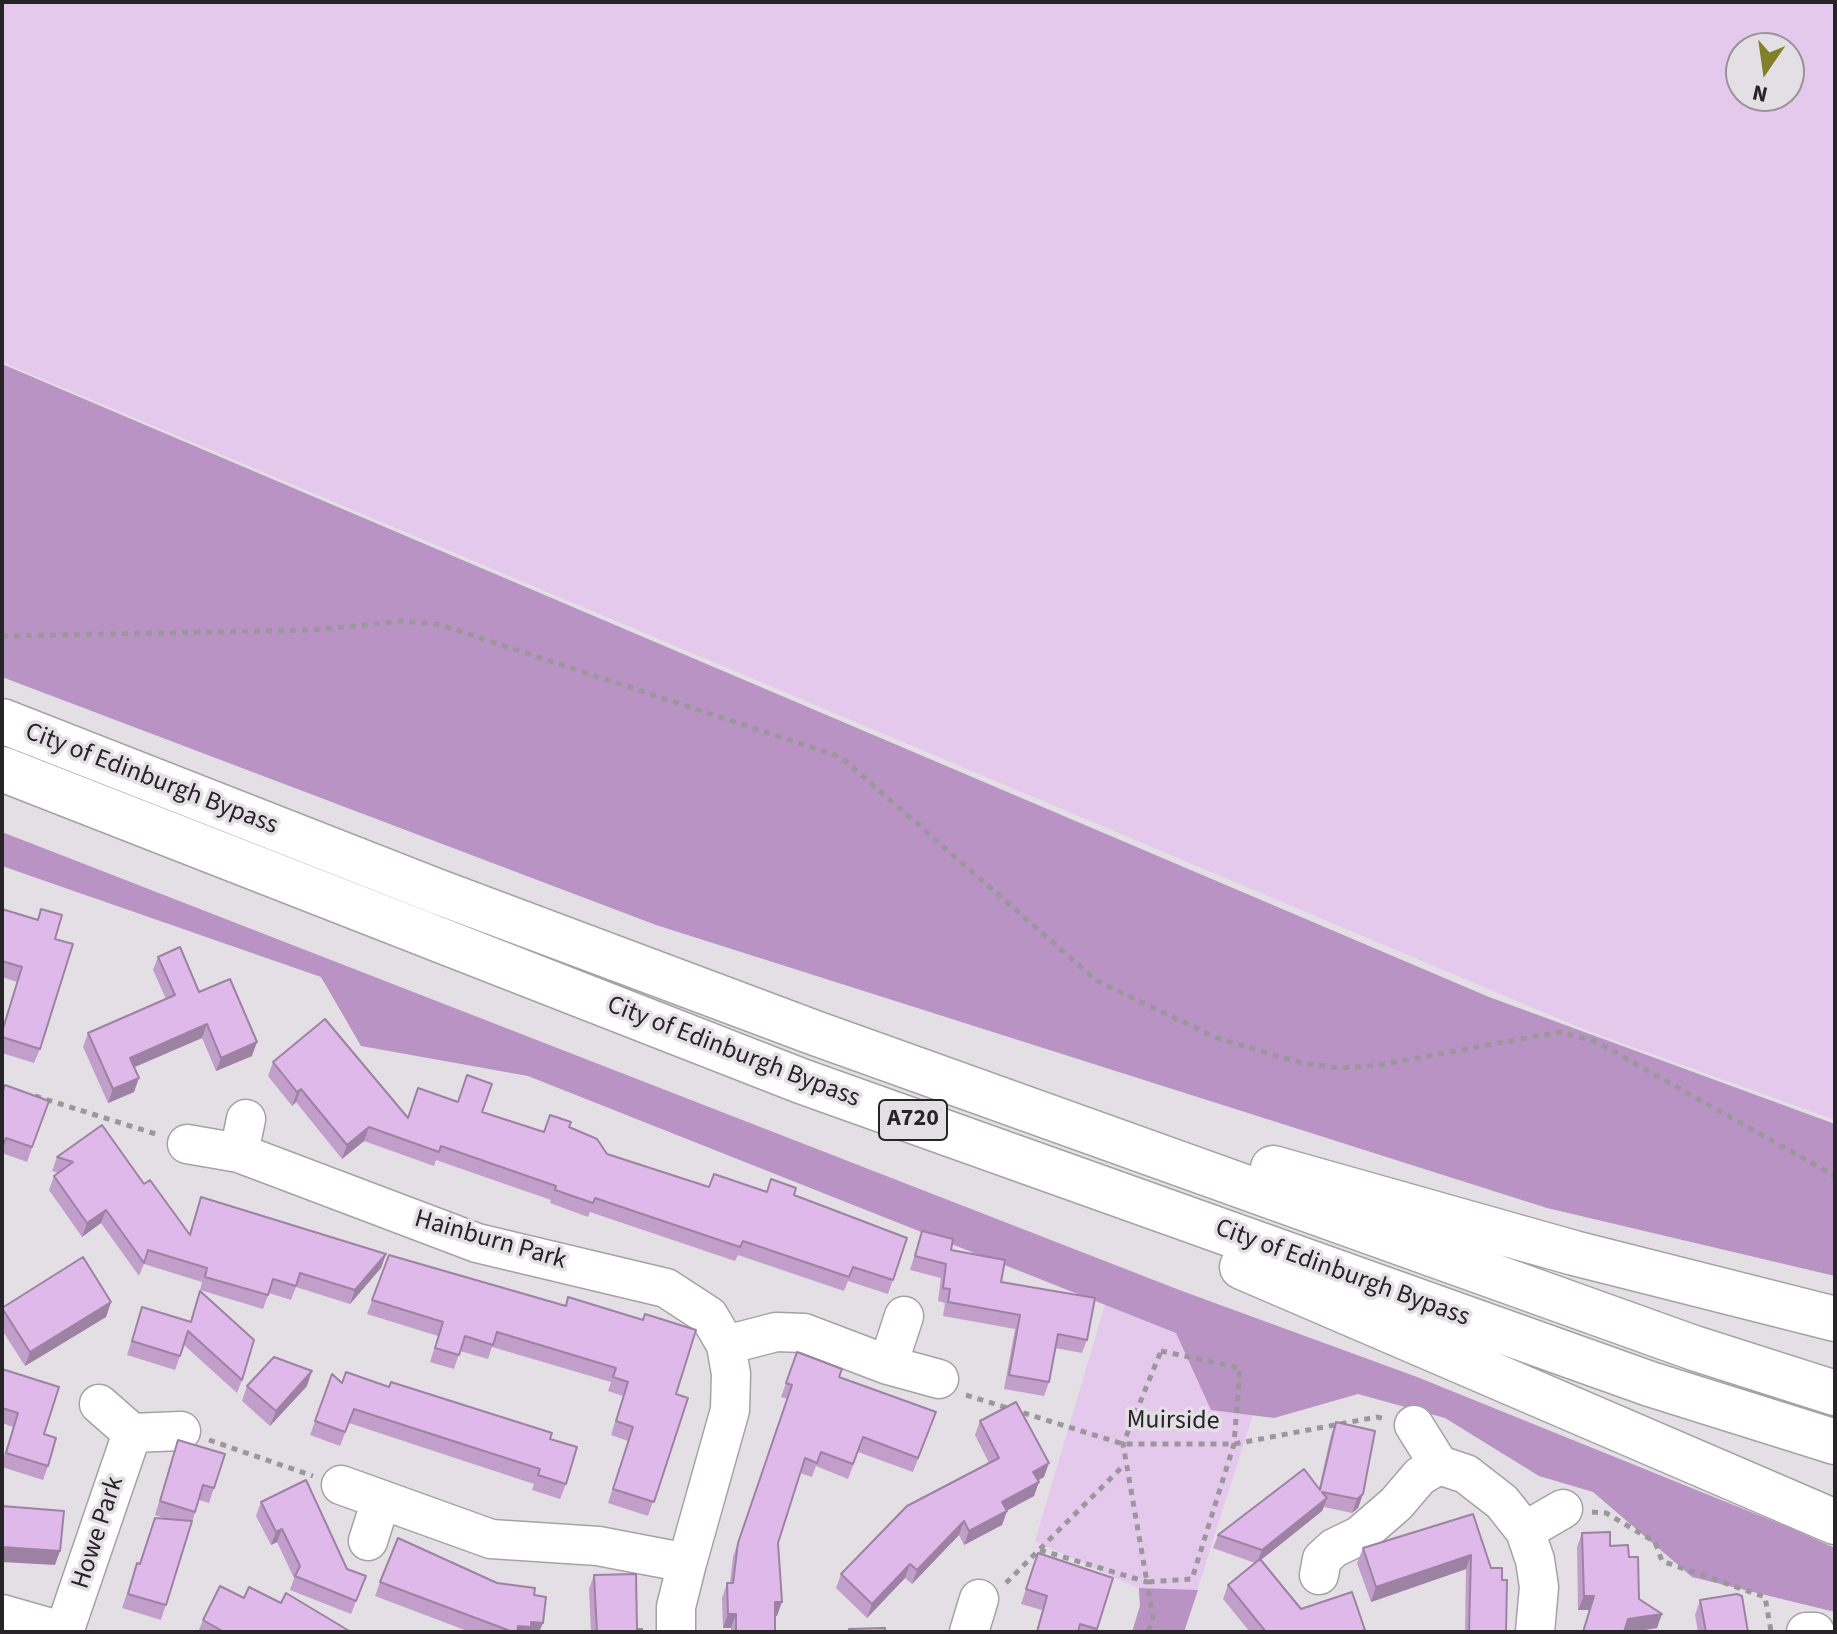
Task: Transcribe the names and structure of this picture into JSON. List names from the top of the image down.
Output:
{
  "streets": {
    "highway": ["City of Edinburgh Bypass", "A720"],
    "street": ["Hainburn Park", "Howe Park"],
    "path": ["Muirside"]
  },
  "north": "bottom"
}
